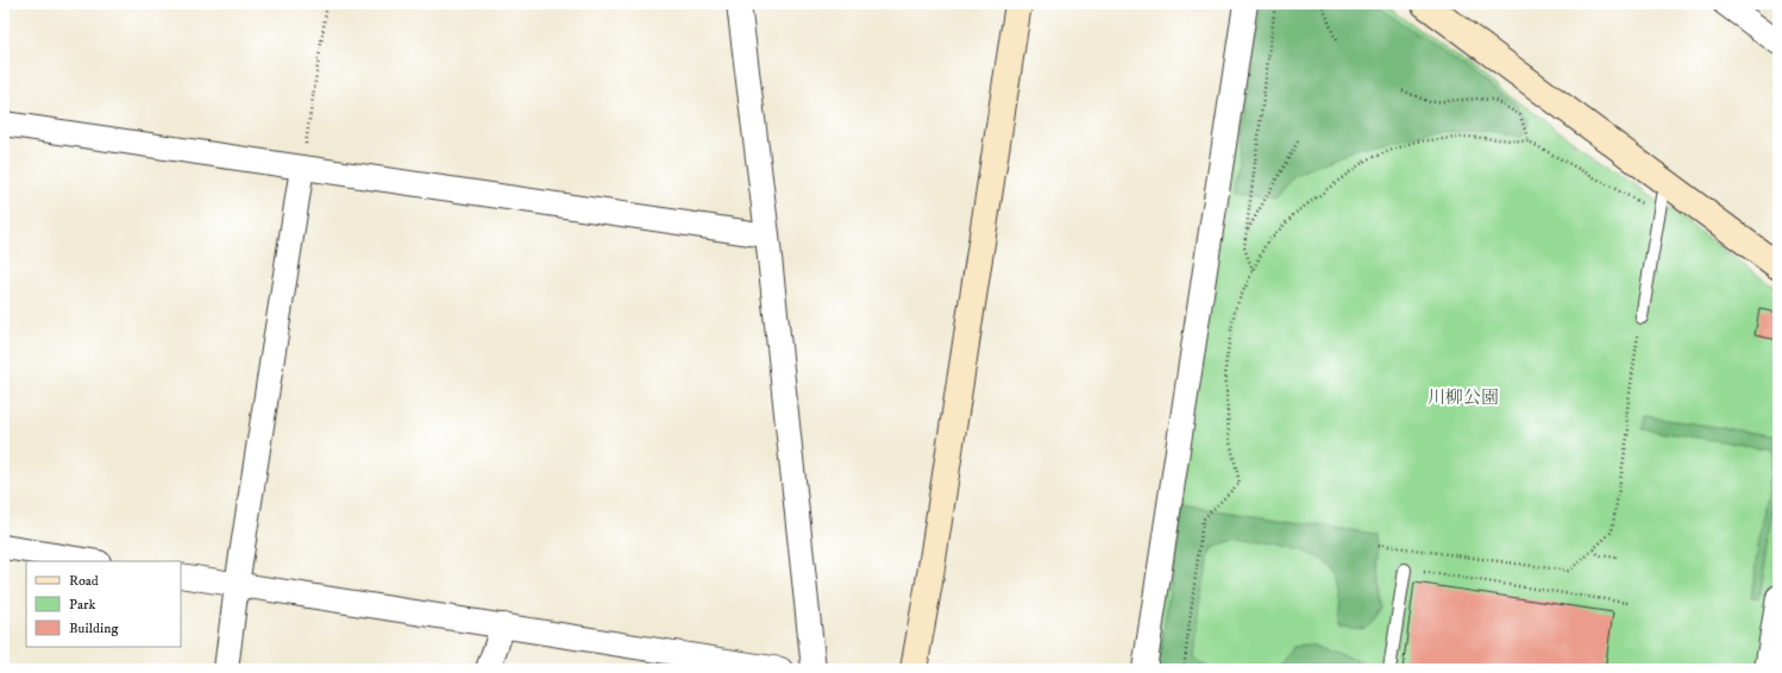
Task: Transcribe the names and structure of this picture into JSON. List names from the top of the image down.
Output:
{
  "parks": ["川柳公園"],
  "legend": ["Road", "Park", "Building"]
}
